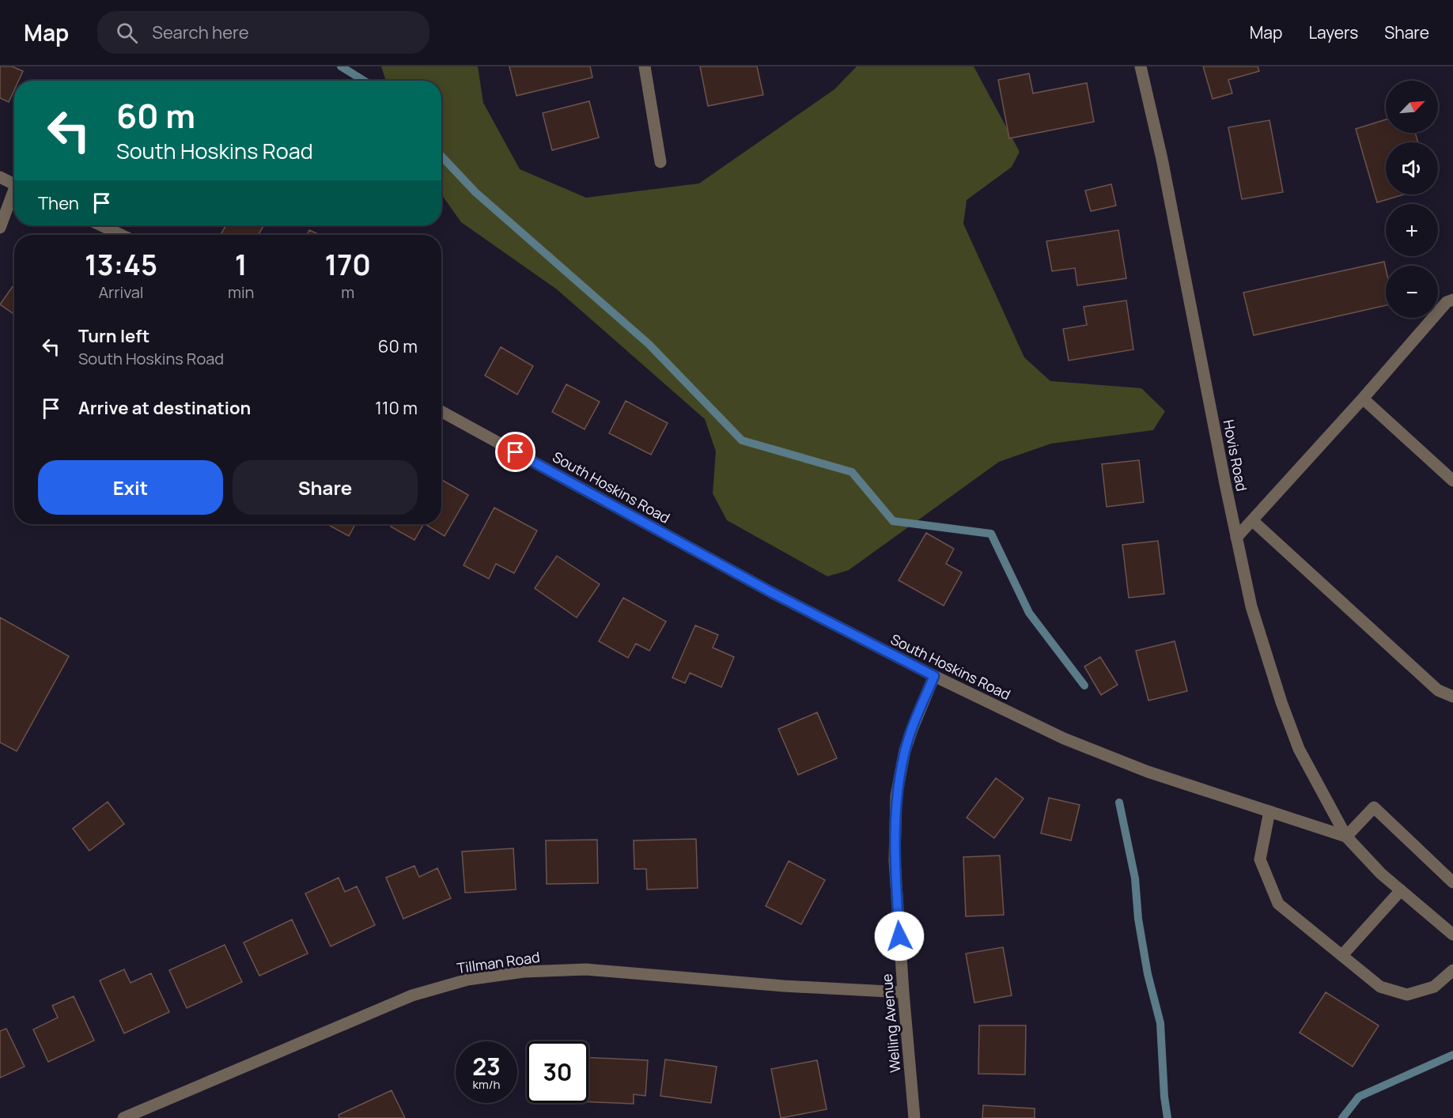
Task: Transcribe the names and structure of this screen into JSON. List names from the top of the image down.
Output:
{
  "streets": {
    "street": [
      "Hovis Road",
      "South Hoskins Road",
      "Tillman Road",
      "Welling Avenue"
    ]
  },
  "crossings": [
    ["Hovis Road", "South Hoskins Road"],
    ["South Hoskins Road", "Welling Avenue"],
    ["Tillman Road", "Welling Avenue"]
  ],
  "north": "top right",
  "page": {
    "header": "Map",
    "search": "Search here",
    "nav": ["Map", "Layers", "Share"],
    "map_buttons": ["+", "−"],
    "turn": ["60 m", "South Hoskins Road"],
    "then": "Then",
    "eta": [
      "13:45",
      "Arrival",
      "1",
      "min",
      "170",
      "m"
    ],
    "list": [
      {
        "name": "Turn left",
        "note": "South Hoskins Road",
        "value": "60 m"
      },
      {
        "name": "Arrive at destination",
        "value": "110 m"
      }
    ],
    "buttons": ["Exit", "Share"],
    "speed": "23 km/h",
    "limit": "30"
  }
}
